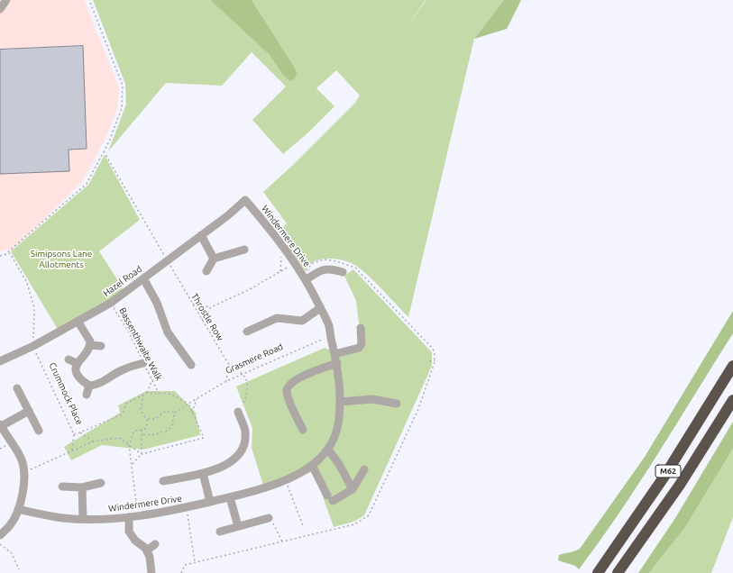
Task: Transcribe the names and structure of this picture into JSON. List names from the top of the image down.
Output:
{
  "streets": {
    "highway": ["M62"],
    "street": ["Windermere Drive", "Hazel Road"],
    "path": [
      "Throstle Row",
      "Bassenthwaite Walk",
      "Grasmere Road",
      "Crummock Place"
    ]
  },
  "crossings": [
    ["Windermere Drive", "Hazel Road"],
    ["Windermere Drive", "Grasmere Road"],
    ["Hazel Road", "Throstle Row"],
    ["Hazel Road", "Bassenthwaite Walk"],
    ["Hazel Road", "Crummock Place"]
  ],
  "parks": ["Simipsons Lane Allotments"]
}
